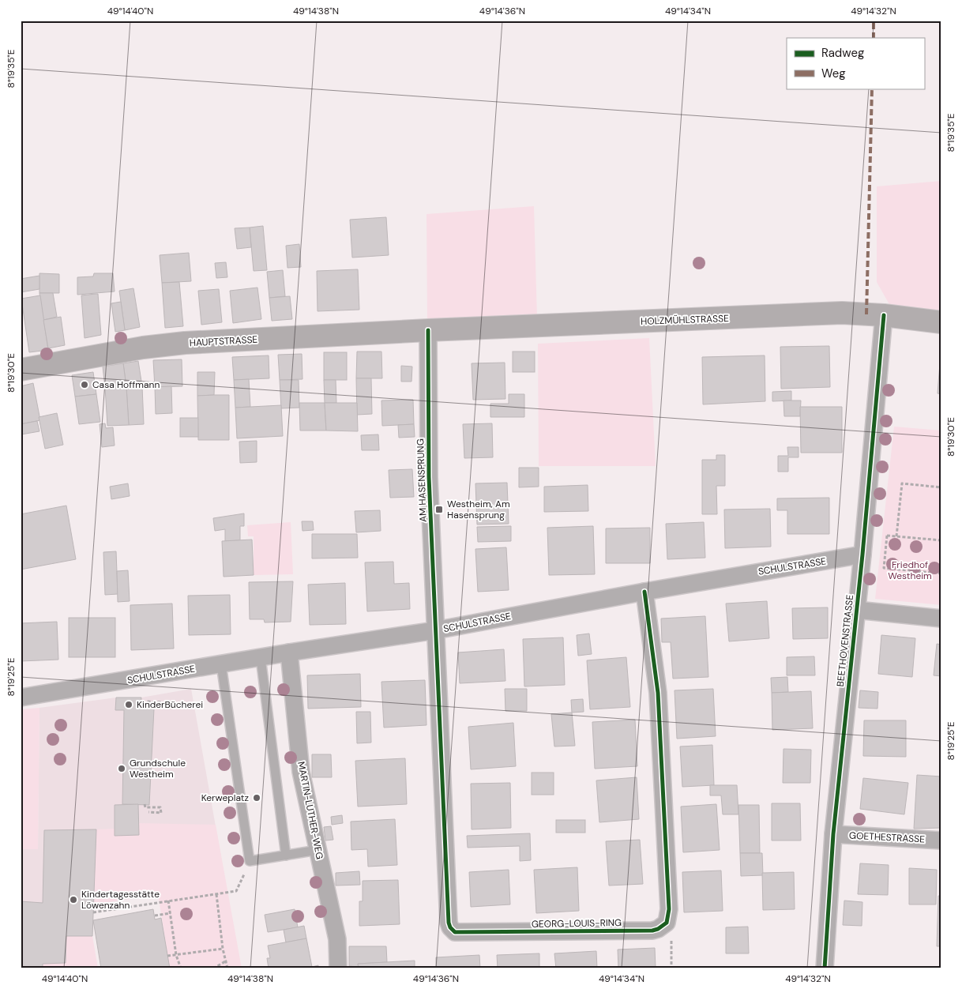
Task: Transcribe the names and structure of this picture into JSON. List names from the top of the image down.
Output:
{
  "streets": {
    "main road": ["HOLZMÜHLSTRASSE", "HAUPTSTRASSE"],
    "street": [
      "AM HASENSPRUNG",
      "SCHULSTRASSE",
      "BEETHOVENSTRASSE",
      "MARTIN-LUTHER-WEG",
      "GOETHESTRASSE",
      "GEORG-LOUIS-RING"
    ]
  },
  "crossings": [
    ["HOLZMÜHLSTRASSE", "HAUPTSTRASSE"],
    ["HOLZMÜHLSTRASSE", "AM HASENSPRUNG"],
    ["HOLZMÜHLSTRASSE", "BEETHOVENSTRASSE"],
    ["HAUPTSTRASSE", "AM HASENSPRUNG"],
    ["AM HASENSPRUNG", "SCHULSTRASSE"],
    ["AM HASENSPRUNG", "GEORG-LOUIS-RING"],
    ["SCHULSTRASSE", "BEETHOVENSTRASSE"],
    ["SCHULSTRASSE", "MARTIN-LUTHER-WEG"],
    ["SCHULSTRASSE", "GEORG-LOUIS-RING"],
    ["BEETHOVENSTRASSE", "GOETHESTRASSE"]
  ],
  "parks": ["Friedhof Westheim"],
  "places": {
    "other": [
      "Casa Hoffmann",
      "KinderBücherei",
      "Grundschule Westheim",
      "Kerweplatz",
      "Kindertagesstätte Löwenzahn"
    ],
    "transit": ["Westheim, Am Hasensprung"]
  },
  "legend": ["Radweg", "Weg"],
  "coordinates": [
    "49°14'40\"N",
    "49°14'38\"N",
    "49°14'36\"N",
    "49°14'34\"N",
    "49°14'32\"N",
    "8°19'35\"E",
    "8°19'30\"E",
    "8°19'25\"E"
  ]
}
